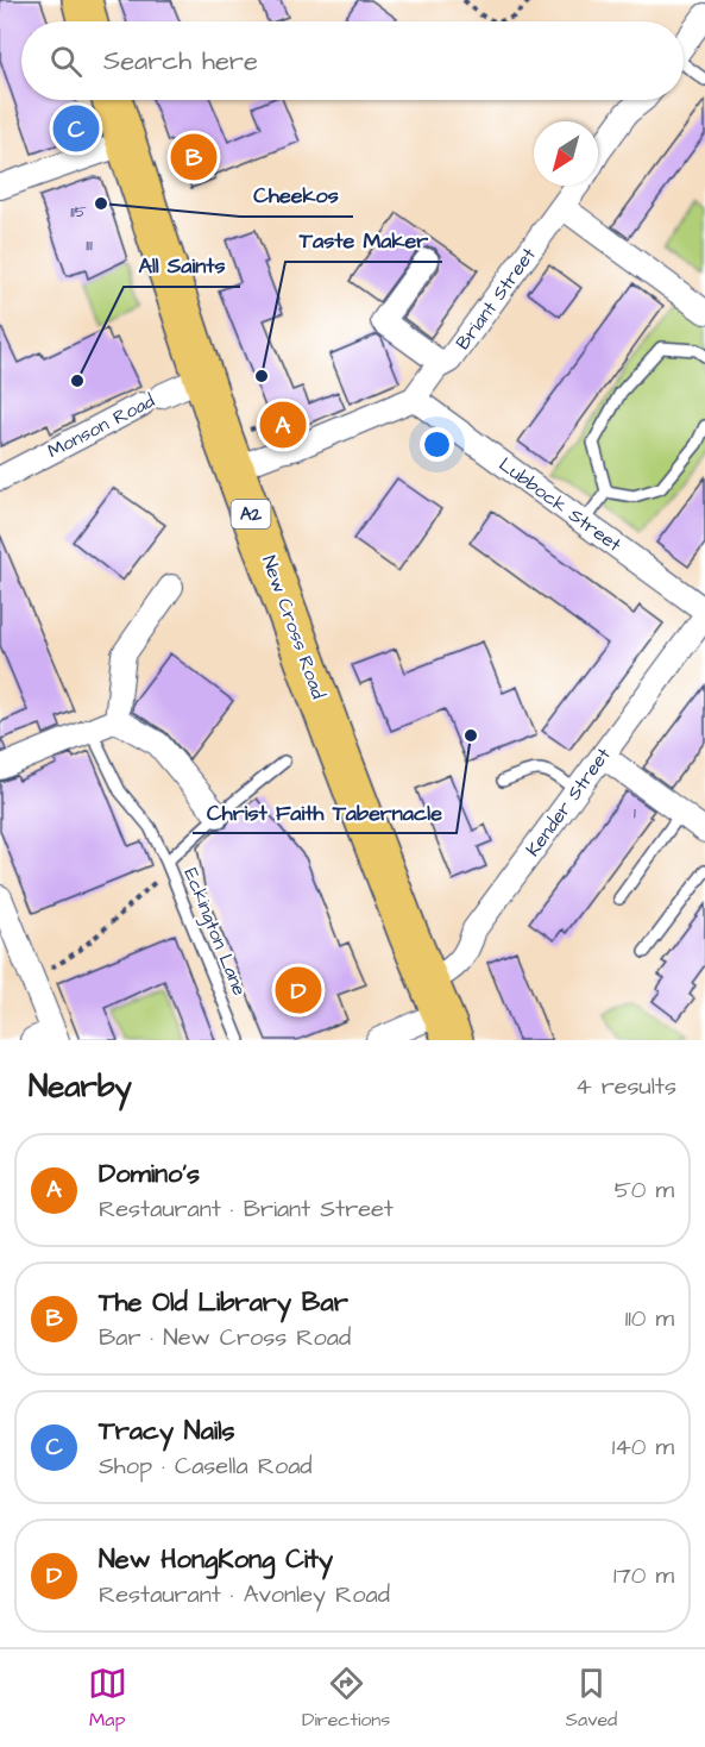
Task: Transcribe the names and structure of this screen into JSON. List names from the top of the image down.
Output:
{
  "streets": {
    "highway": ["A2", "New Cross Road"],
    "street": [
      "Briant Street",
      "Monson Road",
      "Lubbock Street",
      "Kender Street"
    ],
    "lane": ["Eckington Lane"]
  },
  "crossings": [
    ["Briant Street", "Lubbock Street"],
    ["Monson Road", "New Cross Road"],
    ["New Cross Road", "Kender Street"]
  ],
  "places": [
    "Cheekos",
    "Taste Maker",
    "All Saints",
    "Christ Faith Tabernacle"
  ],
  "house_numbers": ["115", "111", "1"],
  "north": "bottom left",
  "page": {
    "search": "Search here",
    "pins": [
      "C",
      "B",
      "A",
      "D"
    ],
    "heading": ["Nearby", "4 results"],
    "list": [
      {
        "mark": "A",
        "name": "Domino's",
        "note": "Restaurant · Briant Street",
        "value": "50 m"
      },
      {
        "mark": "B",
        "name": "The Old Library Bar",
        "note": "Bar · New Cross Road",
        "value": "110 m"
      },
      {
        "mark": "C",
        "name": "Tracy Nails",
        "note": "Shop · Casella Road",
        "value": "140 m"
      },
      {
        "mark": "D",
        "name": "New HongKong City",
        "note": "Restaurant · Avonley Road",
        "value": "170 m"
      }
    ],
    "nav": ["Map", "Directions", "Saved"]
  }
}
